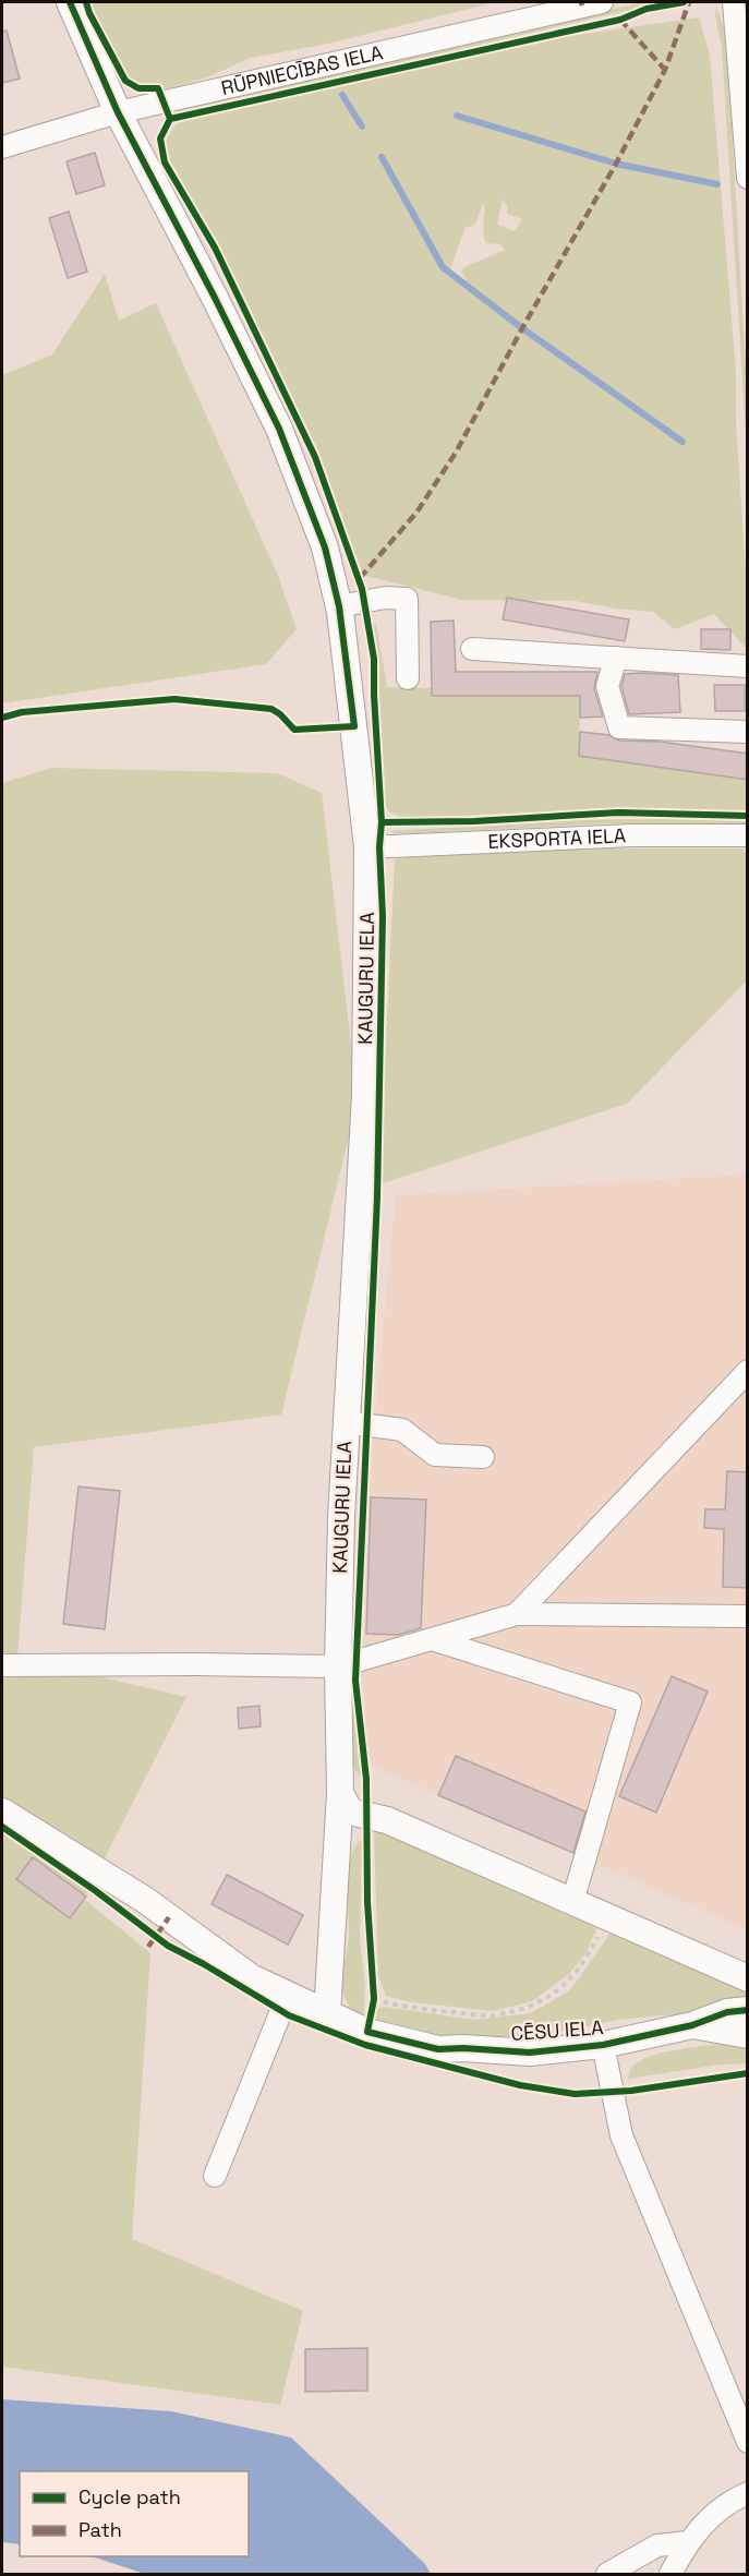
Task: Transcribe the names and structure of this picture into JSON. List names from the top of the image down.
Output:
{
  "streets": {
    "main road": ["KAUGURU IELA", "CĒSU IELA"],
    "street": ["RŪPNIECĪBAS IELA", "EKSPORTA IELA"]
  },
  "crossings": [
    ["RŪPNIECĪBAS IELA", "KAUGURU IELA"],
    ["EKSPORTA IELA", "KAUGURU IELA"],
    ["KAUGURU IELA", "CĒSU IELA"]
  ],
  "legend": ["Cycle path", "Path"]
}
